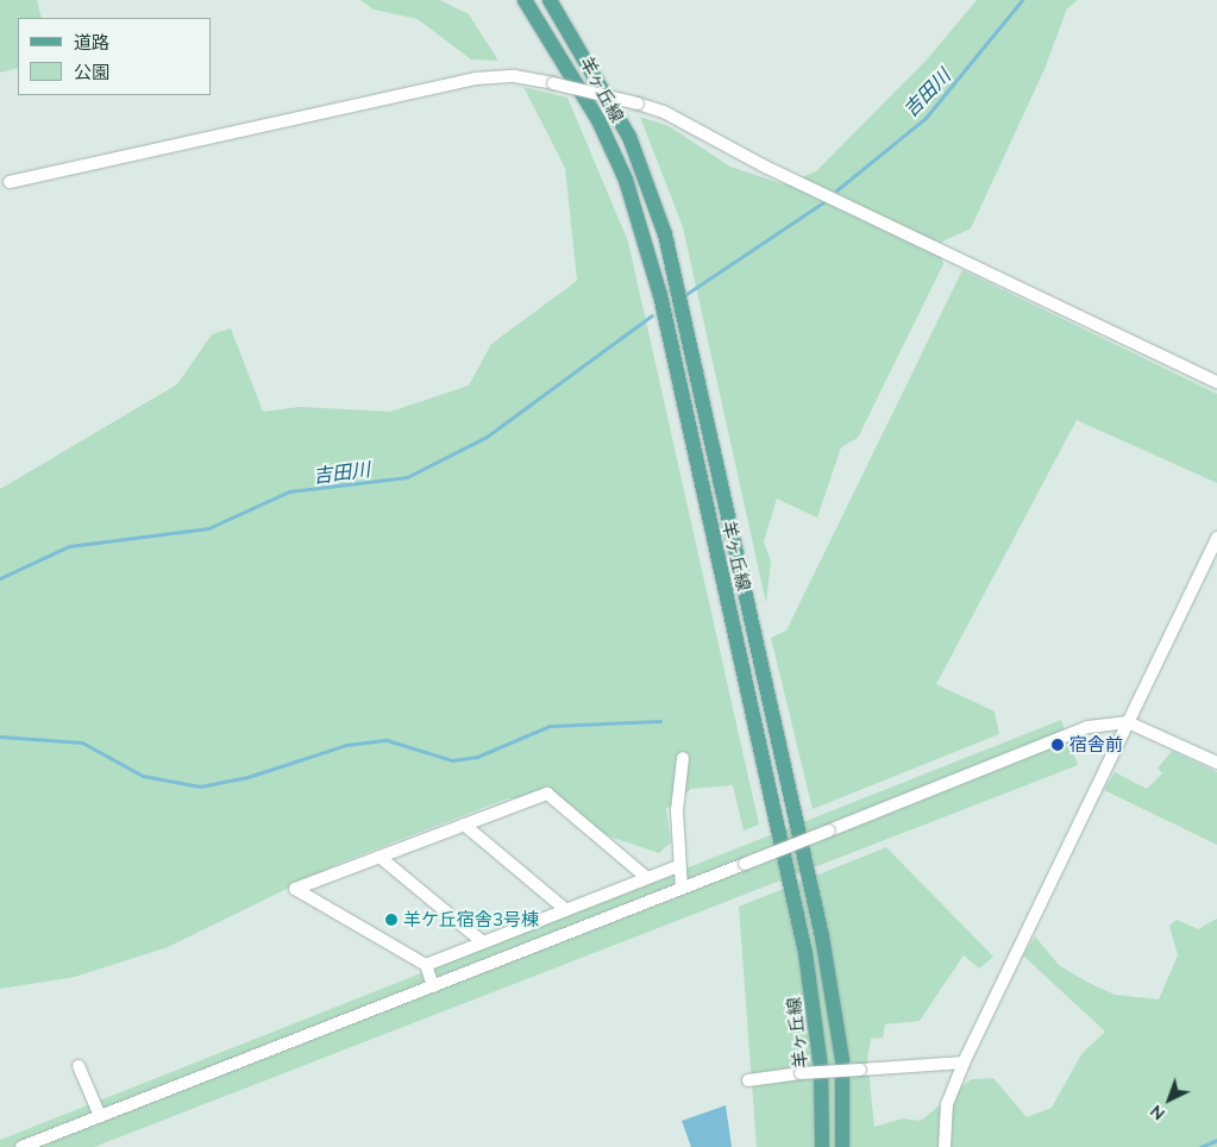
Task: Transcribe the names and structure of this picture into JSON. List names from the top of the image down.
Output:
{
  "streets": {
    "main road": ["羊ヶ丘線"]
  },
  "water": ["吉田川"],
  "places": ["宿舎前", "羊ケ丘宿舎3号棟"],
  "legend": ["道路", "公園"],
  "north": "bottom left"
}
